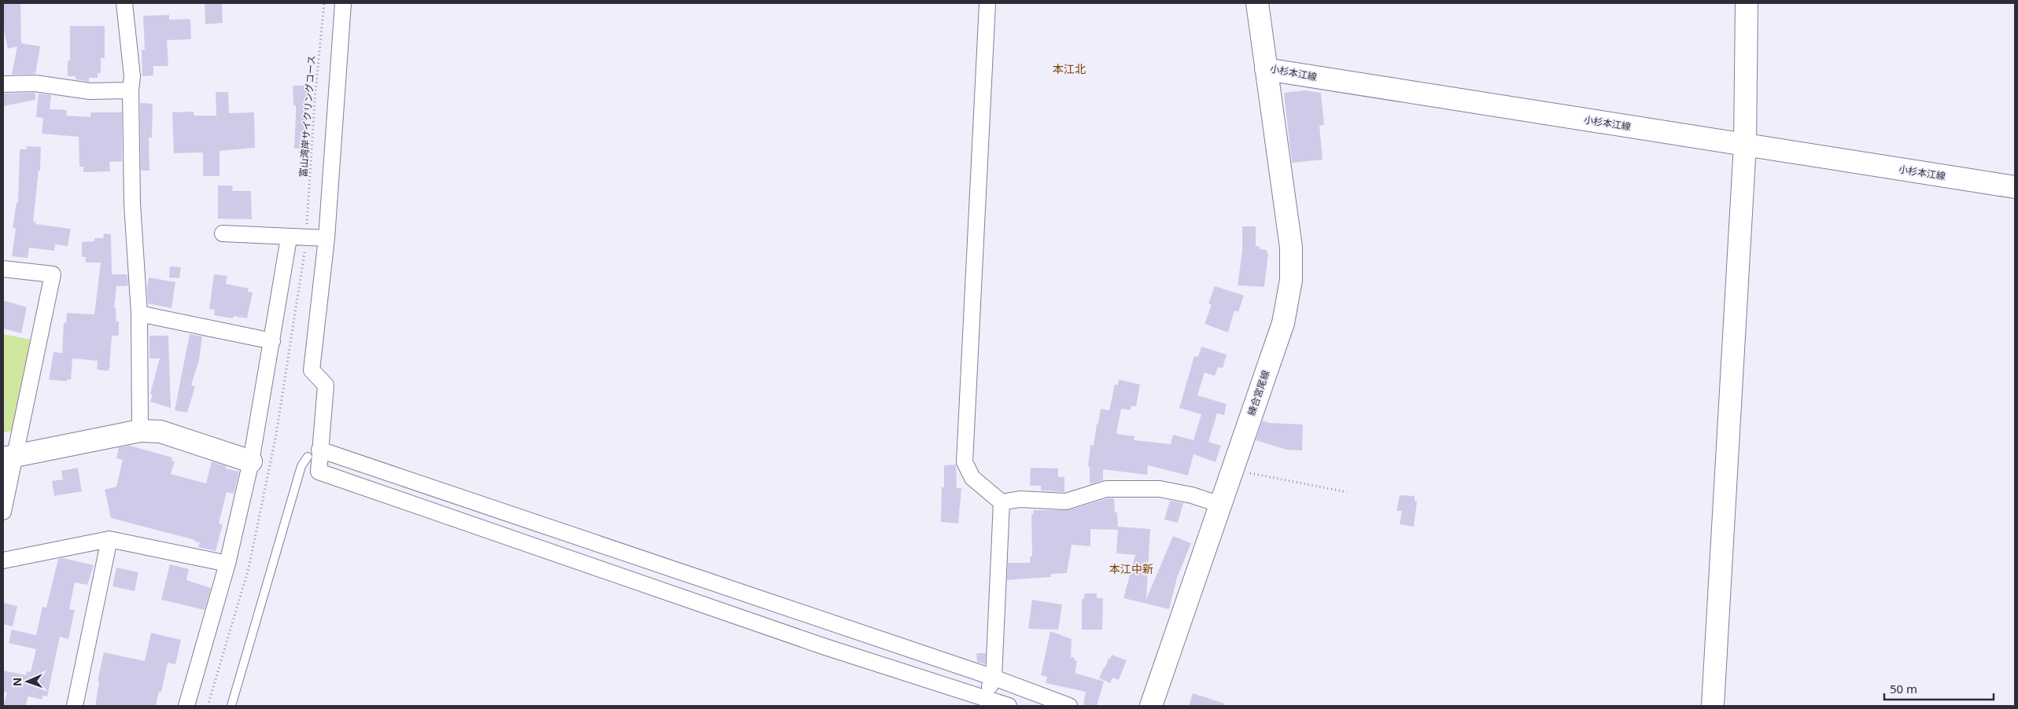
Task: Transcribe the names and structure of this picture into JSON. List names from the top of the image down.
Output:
{
  "streets": {
    "main road": ["小杉本江線", "練合宮尾線"],
    "path": ["富山湾岸サイクリングコース"]
  },
  "crossings": [
    ["小杉本江線", "練合宮尾線"]
  ],
  "districts": ["本江北", "本江中新"],
  "scale_bar": "50 m",
  "north": "left"
}
